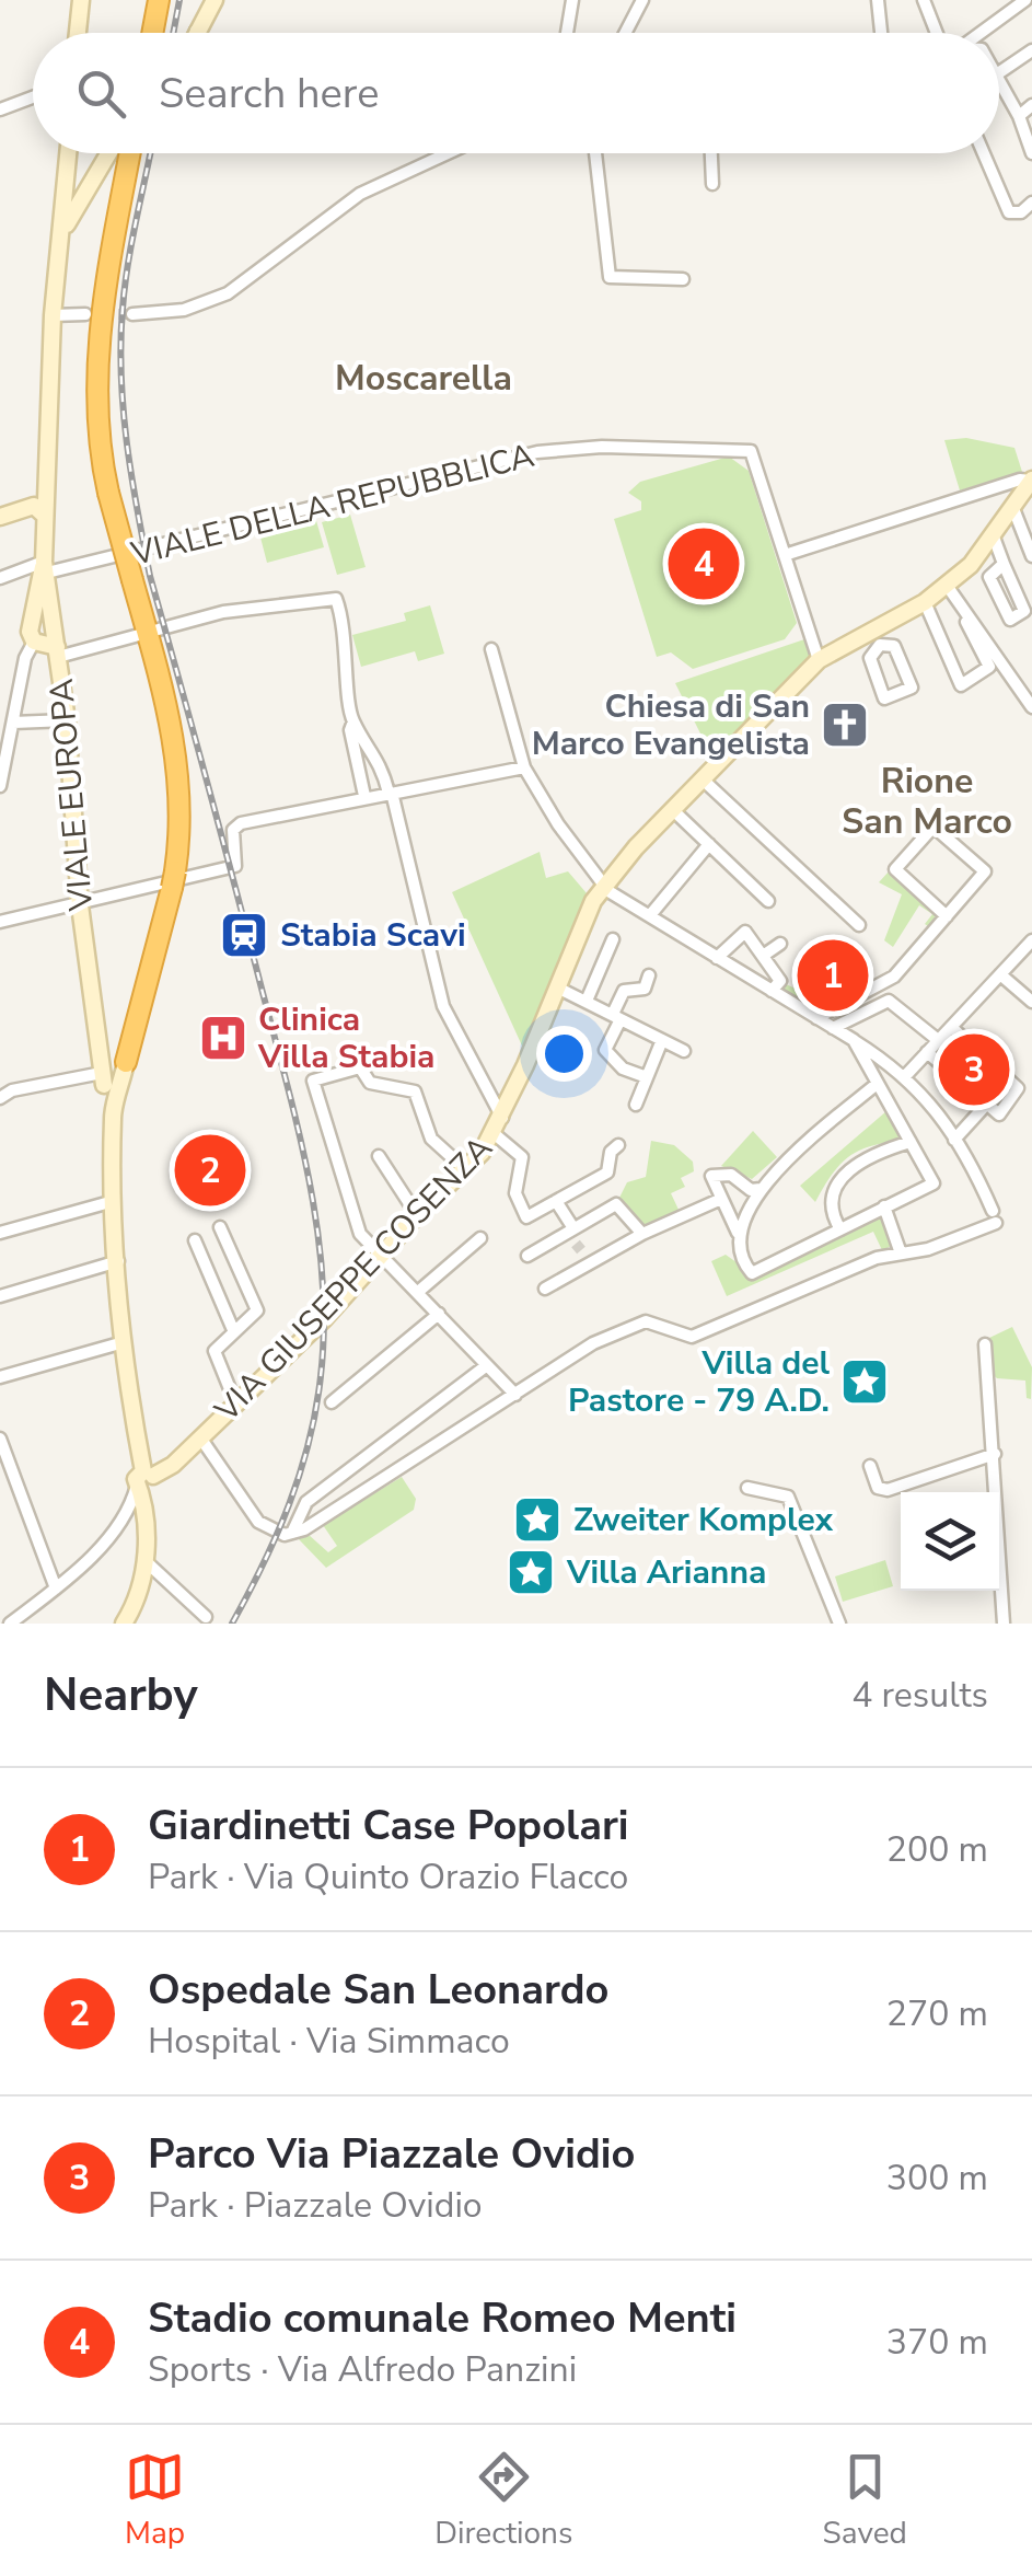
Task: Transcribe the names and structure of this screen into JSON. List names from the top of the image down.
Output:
{
  "streets": {
    "main road": ["VIALE EUROPA", "VIA GIUSEPPE COSENZA"],
    "street": ["VIALE DELLA REPUBBLICA"]
  },
  "crossings": [
    ["VIALE DELLA REPUBBLICA", "VIALE EUROPA"]
  ],
  "districts": ["Moscarella", "Rione San Marco"],
  "places": {
    "church": ["Chiesa di San Marco Evangelista"],
    "station": ["Stabia Scavi"],
    "hospital": ["Clinica Villa Stabia"],
    "place": ["Villa del Pastore - 79 A.D.", "Zweiter Komplex", "Villa Arianna"]
  },
  "page": {
    "search": "Search here",
    "pins": [
      "4",
      "1",
      "3",
      "2"
    ],
    "heading": ["Nearby", "4 results"],
    "list": [
      {
        "mark": "1",
        "name": "Giardinetti Case Popolari",
        "note": "Park · Via Quinto Orazio Flacco",
        "value": "200 m"
      },
      {
        "mark": "2",
        "name": "Ospedale San Leonardo",
        "note": "Hospital · Via Simmaco",
        "value": "270 m"
      },
      {
        "mark": "3",
        "name": "Parco Via Piazzale Ovidio",
        "note": "Park · Piazzale Ovidio",
        "value": "300 m"
      },
      {
        "mark": "4",
        "name": "Stadio comunale Romeo Menti",
        "note": "Sports · Via Alfredo Panzini",
        "value": "370 m"
      }
    ],
    "nav": ["Map", "Directions", "Saved"]
  }
}
